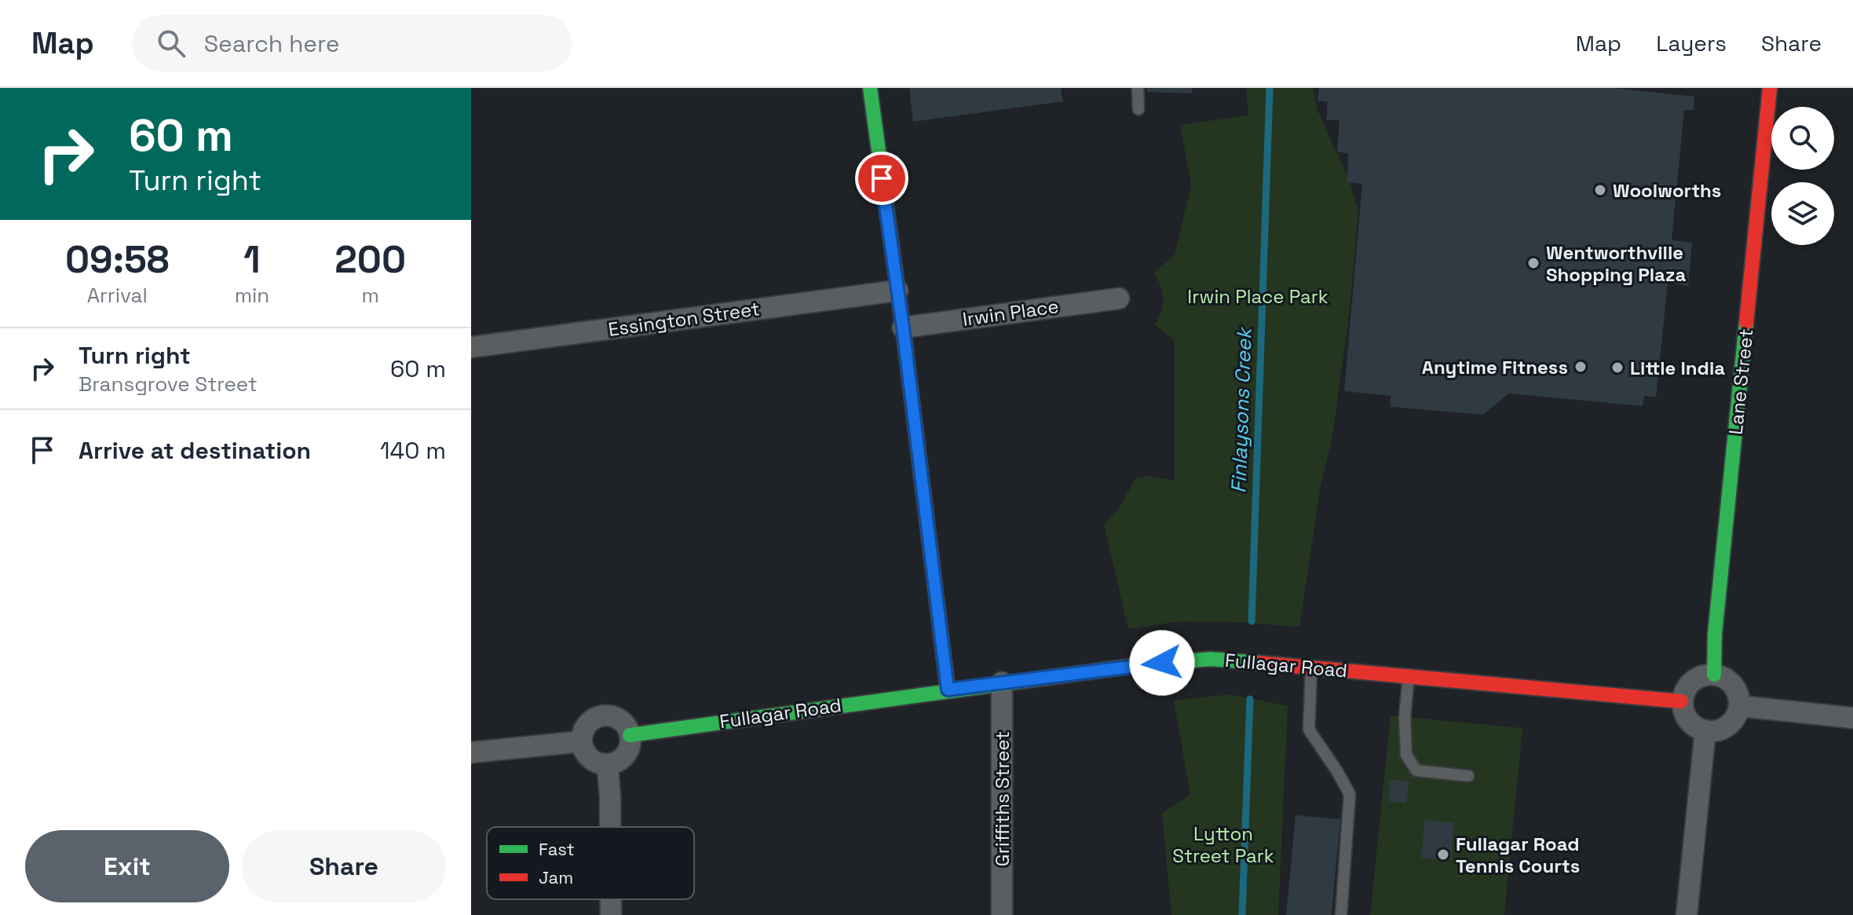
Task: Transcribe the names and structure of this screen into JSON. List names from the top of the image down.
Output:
{
  "streets": {
    "street": [
      "Irwin Place",
      "Essington Street",
      "Lane Street",
      "Fullagar Road",
      "Griffiths Street"
    ]
  },
  "crossings": [
    ["Lane Street", "Fullagar Road"],
    ["Fullagar Road", "Griffiths Street"]
  ],
  "water": ["Finlaysons Creek"],
  "parks": ["Irwin Place Park", "Lytton Street Park"],
  "places": [
    "Woolworths",
    "Wentworthville Shopping Plaza",
    "Anytime Fitness",
    "Little India",
    "Fullagar Road Tennis Courts"
  ],
  "legend": ["Fast", "Jam"],
  "page": {
    "header": "Map",
    "search": "Search here",
    "nav": ["Map", "Layers", "Share"],
    "turn": ["60 m", "Turn right"],
    "eta": [
      "09:58",
      "Arrival",
      "1",
      "min",
      "200",
      "m"
    ],
    "list": [
      {
        "name": "Turn right",
        "note": "Bransgrove Street",
        "value": "60 m"
      },
      {
        "name": "Arrive at destination",
        "value": "140 m"
      }
    ],
    "buttons": ["Exit", "Share"]
  }
}
